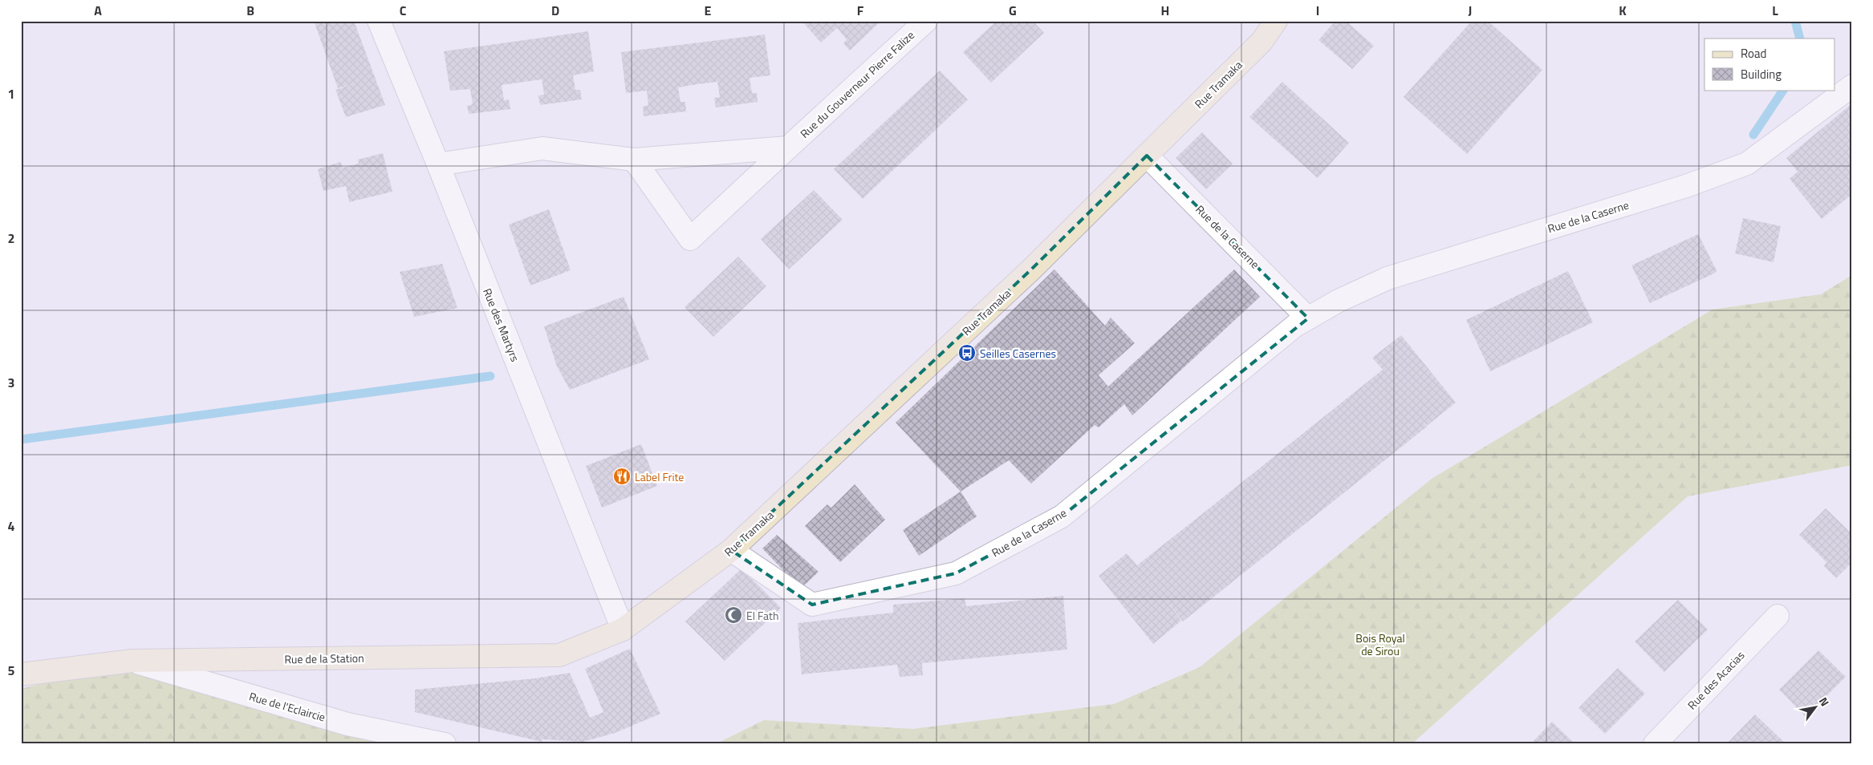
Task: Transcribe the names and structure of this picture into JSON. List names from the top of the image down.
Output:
{
  "streets": {
    "main road": ["Rue Tramaka", "Rue de la Station"],
    "street": [
      "Rue du Gouverneur Pierre Falize",
      "Rue de la Caserne",
      "Rue des Martyrs",
      "Rue des Acacias",
      "Rue de l'Eclaircie"
    ]
  },
  "crossings": [
    ["Rue Tramaka", "Rue de la Caserne"],
    ["Rue Tramaka", "Rue des Martyrs"],
    ["Rue Tramaka", "Rue de la Station"],
    ["Rue des Martyrs", "Rue de la Station"],
    ["Rue de la Station", "Rue de l'Eclaircie"]
  ],
  "parks": ["Bois Royal de Sirou"],
  "places": {
    "bus stop": ["Seilles Casernes"],
    "restaurant": ["Label Frite"],
    "mosque": ["El Fath"]
  },
  "legend": ["Road", "Building"],
  "north": "top right",
  "grid": {
    "columns": [
      "A",
      "B",
      "C",
      "D",
      "E",
      "F",
      "G",
      "H",
      "I",
      "J",
      "K",
      "L"
    ],
    "rows": [
      "1",
      "2",
      "3",
      "4",
      "5"
    ]
  }
}
